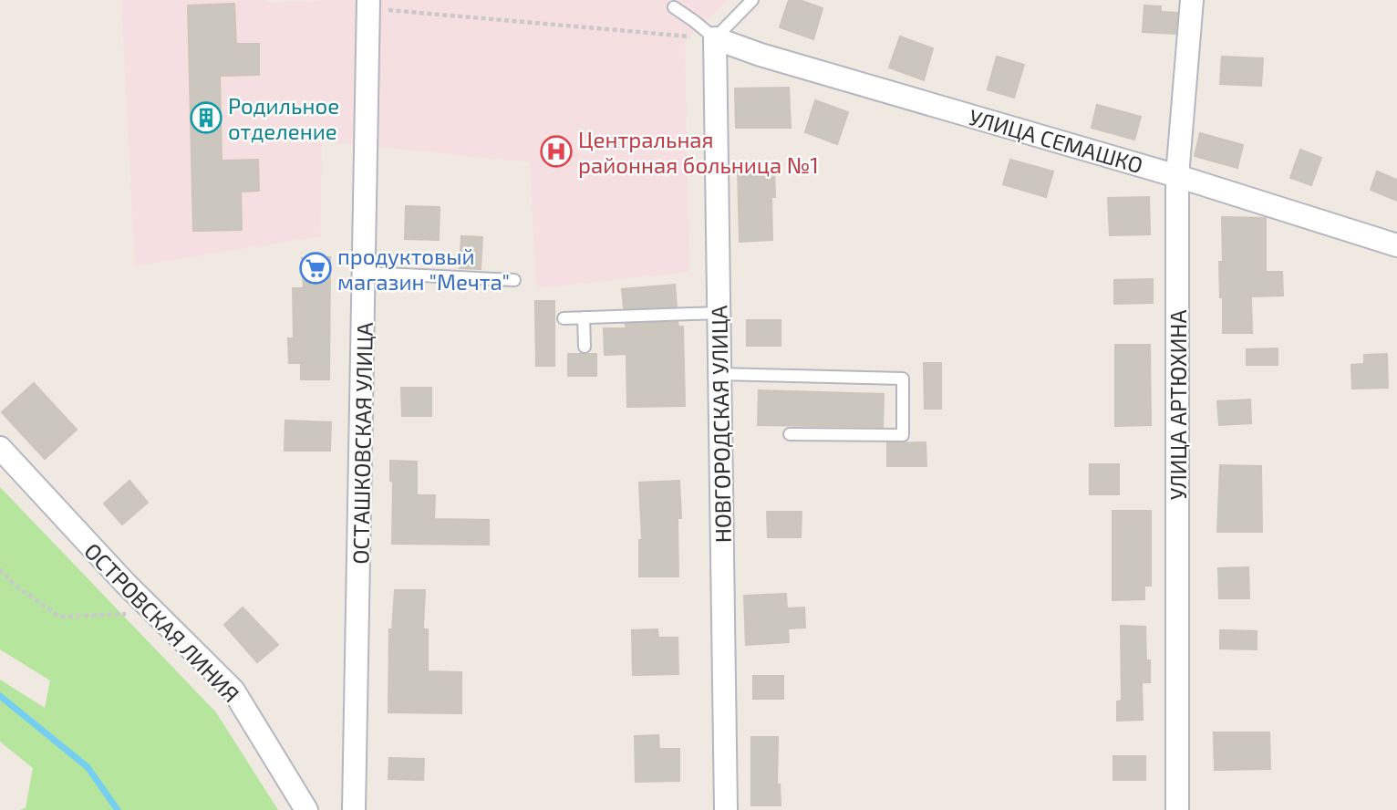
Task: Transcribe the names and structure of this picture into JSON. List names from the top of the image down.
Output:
{
  "streets": {
    "street": [
      "УЛИЦА СЕМАШКО",
      "УЛИЦА АРТЮХИНА",
      "НОВГОРОДСКАЯ УЛИЦА",
      "ОСТАШКОВСКАЯ УЛИЦА",
      "ОСТРОВСКАЯ ЛИНИЯ"
    ]
  },
  "crossings": [
    ["УЛИЦА СЕМАШКО", "УЛИЦА АРТЮХИНА"],
    ["УЛИЦА СЕМАШКО", "НОВГОРОДСКАЯ УЛИЦА"]
  ],
  "places": {
    "building": ["Родильное отделение"],
    "hospital": ["Центральная районная больница №1"],
    "supermarket": ["продуктовый магазин \"Мечта\""]
  }
}
